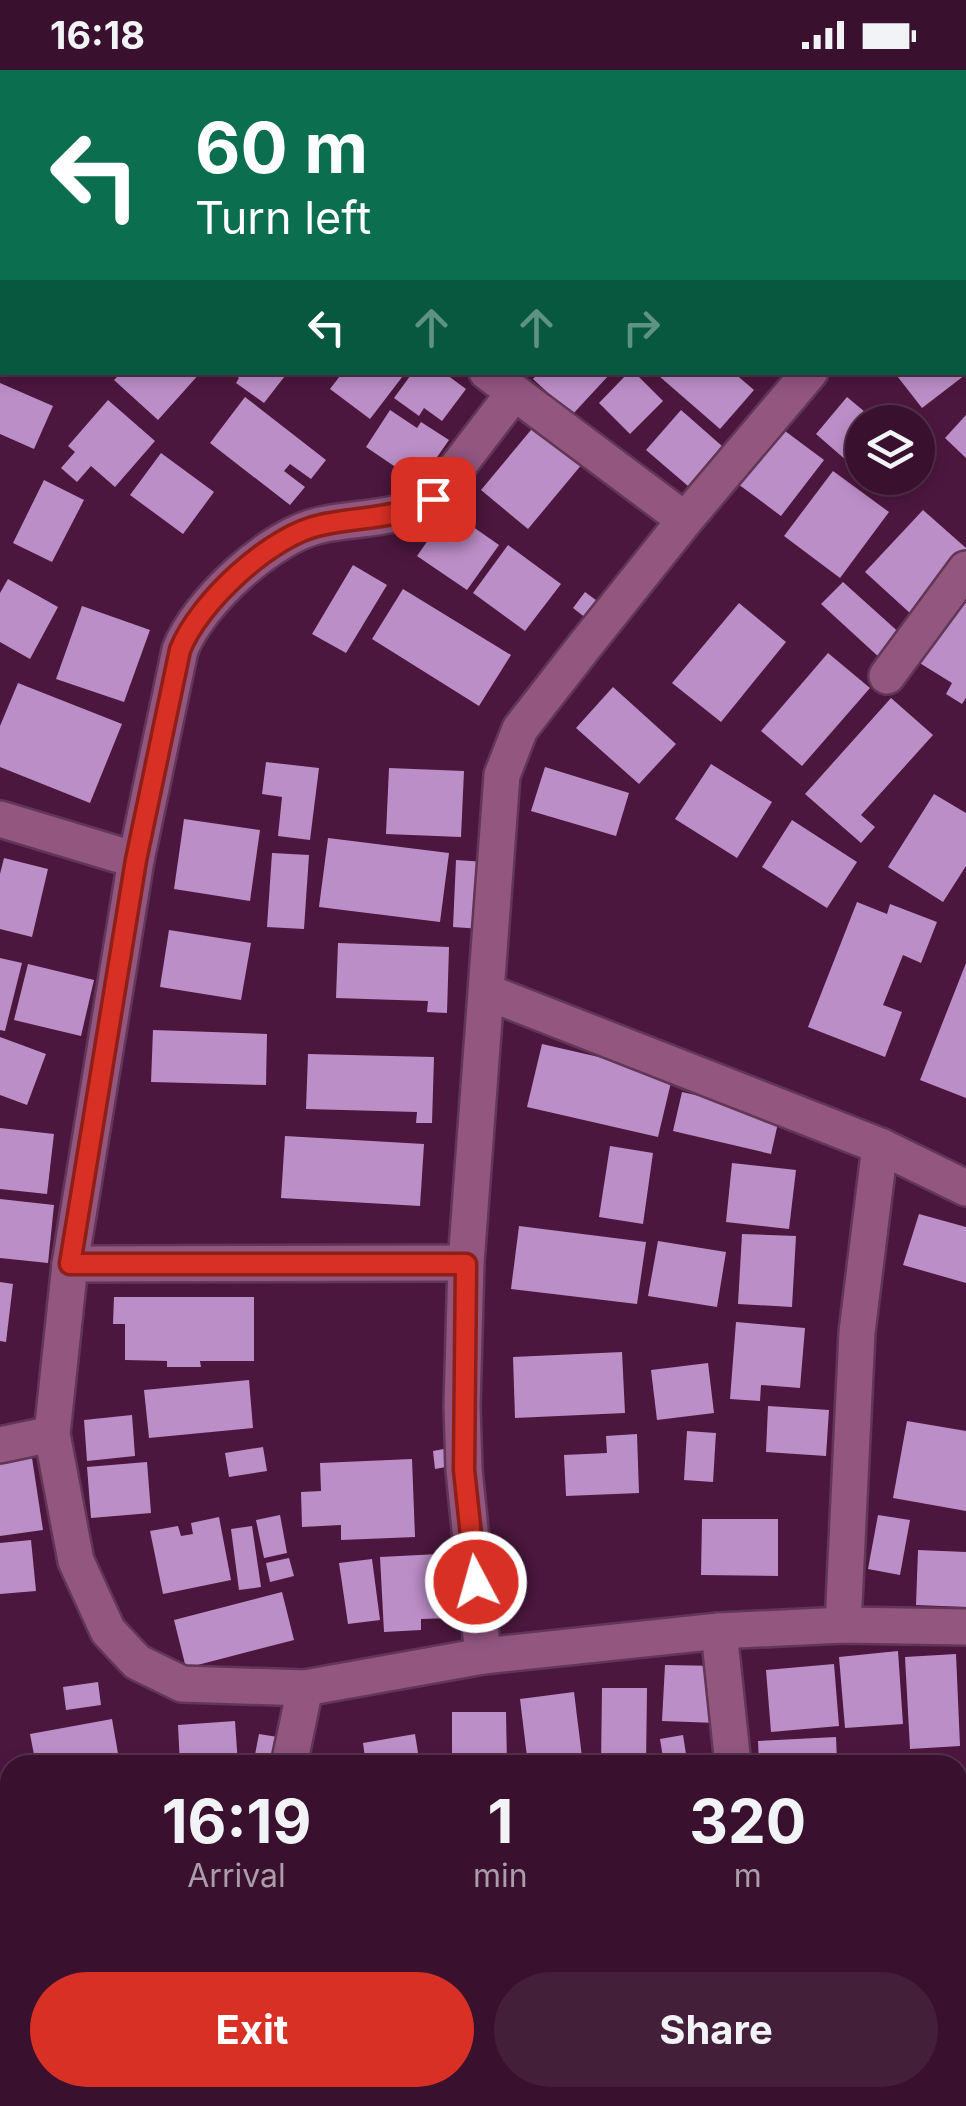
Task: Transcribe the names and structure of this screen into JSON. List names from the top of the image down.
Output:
{
  "page": {
    "status": "16:18",
    "turn": ["60 m", "Turn left"],
    "eta": [
      "16:19",
      "Arrival",
      "1",
      "min",
      "320",
      "m"
    ],
    "buttons": ["Exit", "Share"]
  }
}
